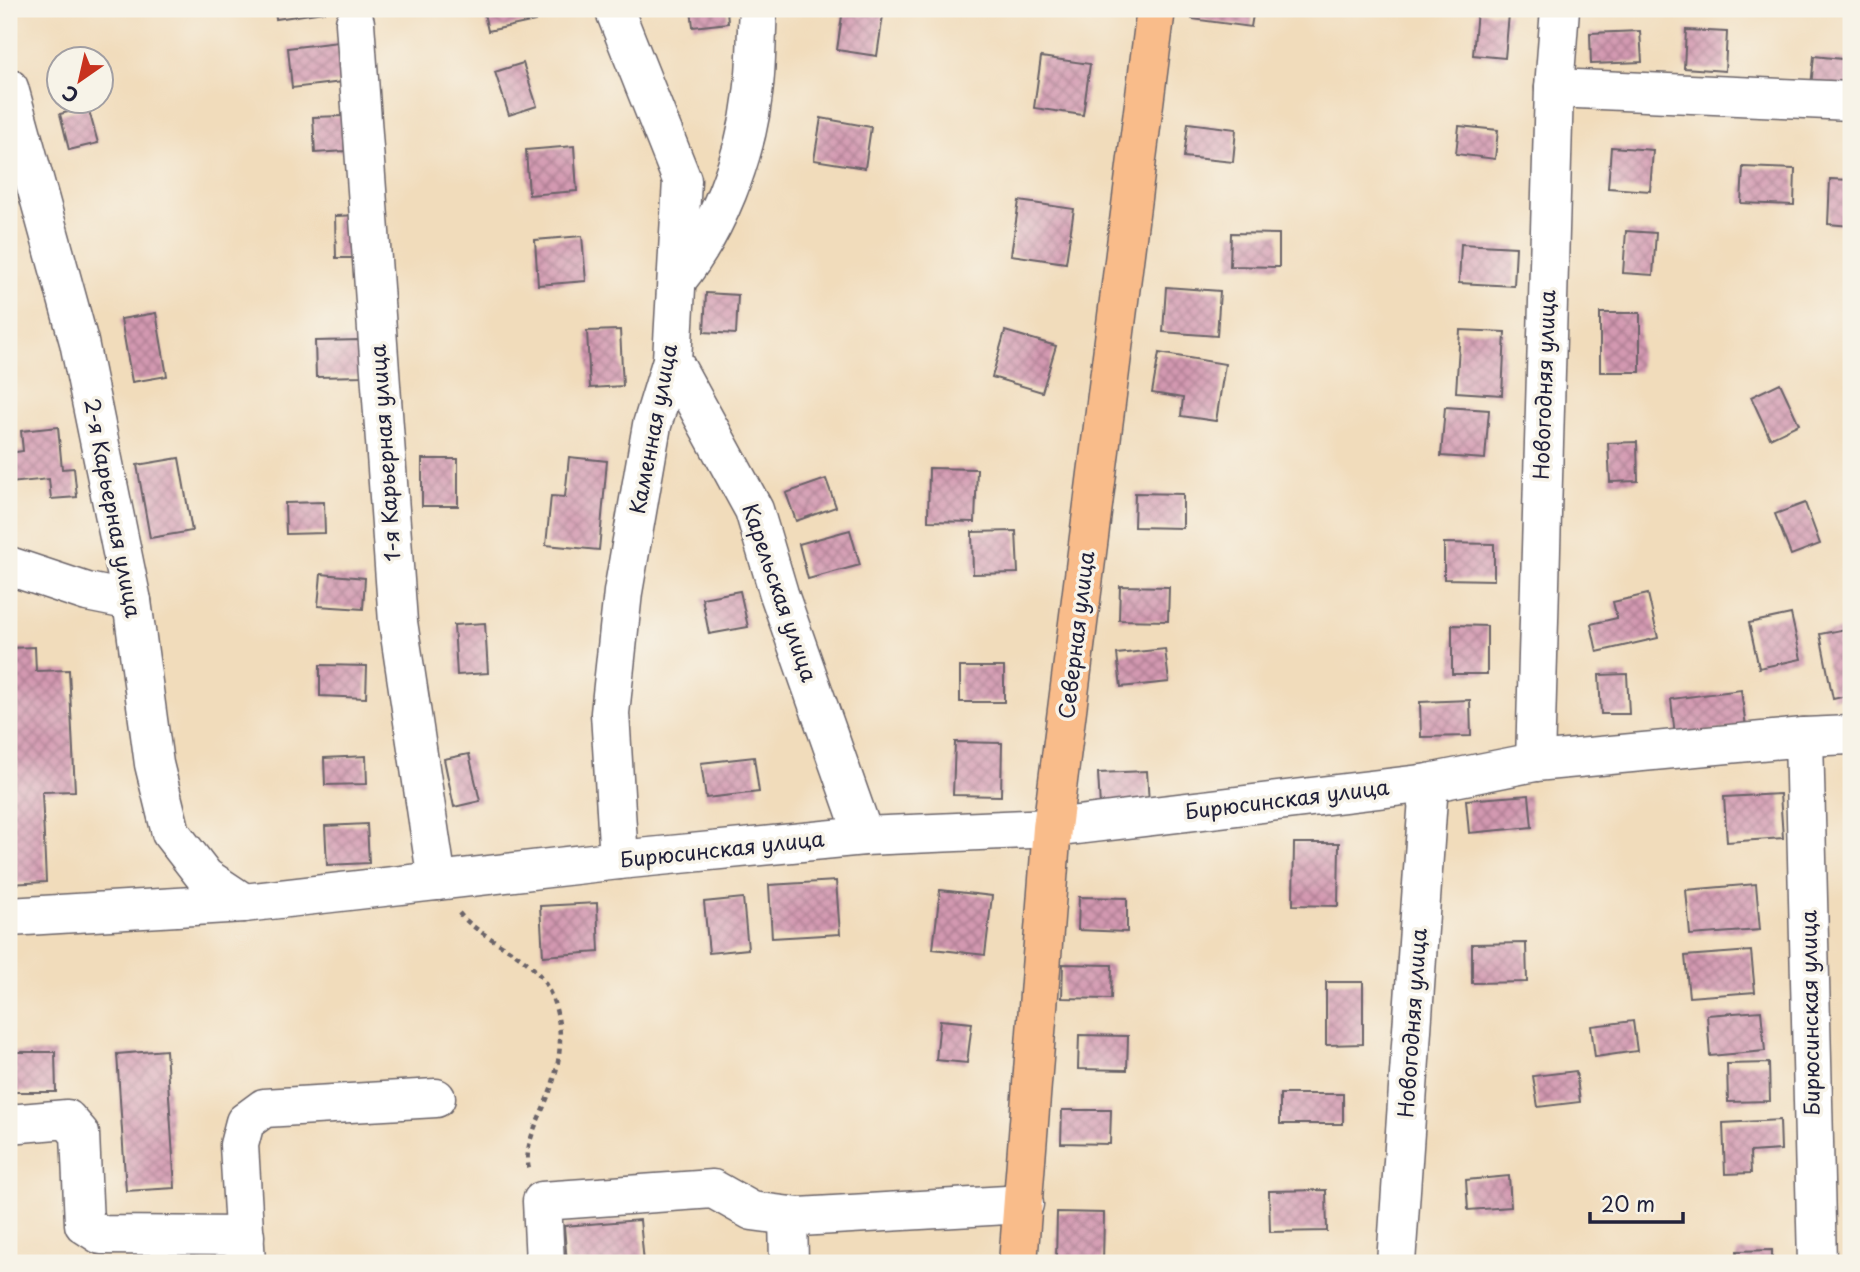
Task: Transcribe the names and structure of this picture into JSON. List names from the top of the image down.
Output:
{
  "streets": {
    "main road": ["Северная улица"],
    "street": [
      "Новогодняя улица",
      "Каменная улица",
      "1-я Карьерная улица",
      "2-я Карьерная улица",
      "Карельская улица",
      "Бирюсинская улица"
    ]
  },
  "crossings": [
    ["Новогодняя улица", "Бирюсинская улица"],
    ["Каменная улица", "Карельская улица"],
    ["Каменная улица", "Бирюсинская улица"],
    ["1-я Карьерная улица", "Бирюсинская улица"],
    ["2-я Карьерная улица", "Бирюсинская улица"],
    ["Карельская улица", "Бирюсинская улица"],
    ["Северная улица", "Бирюсинская улица"]
  ],
  "scale_bar": "20 m",
  "north": "bottom left"
}
